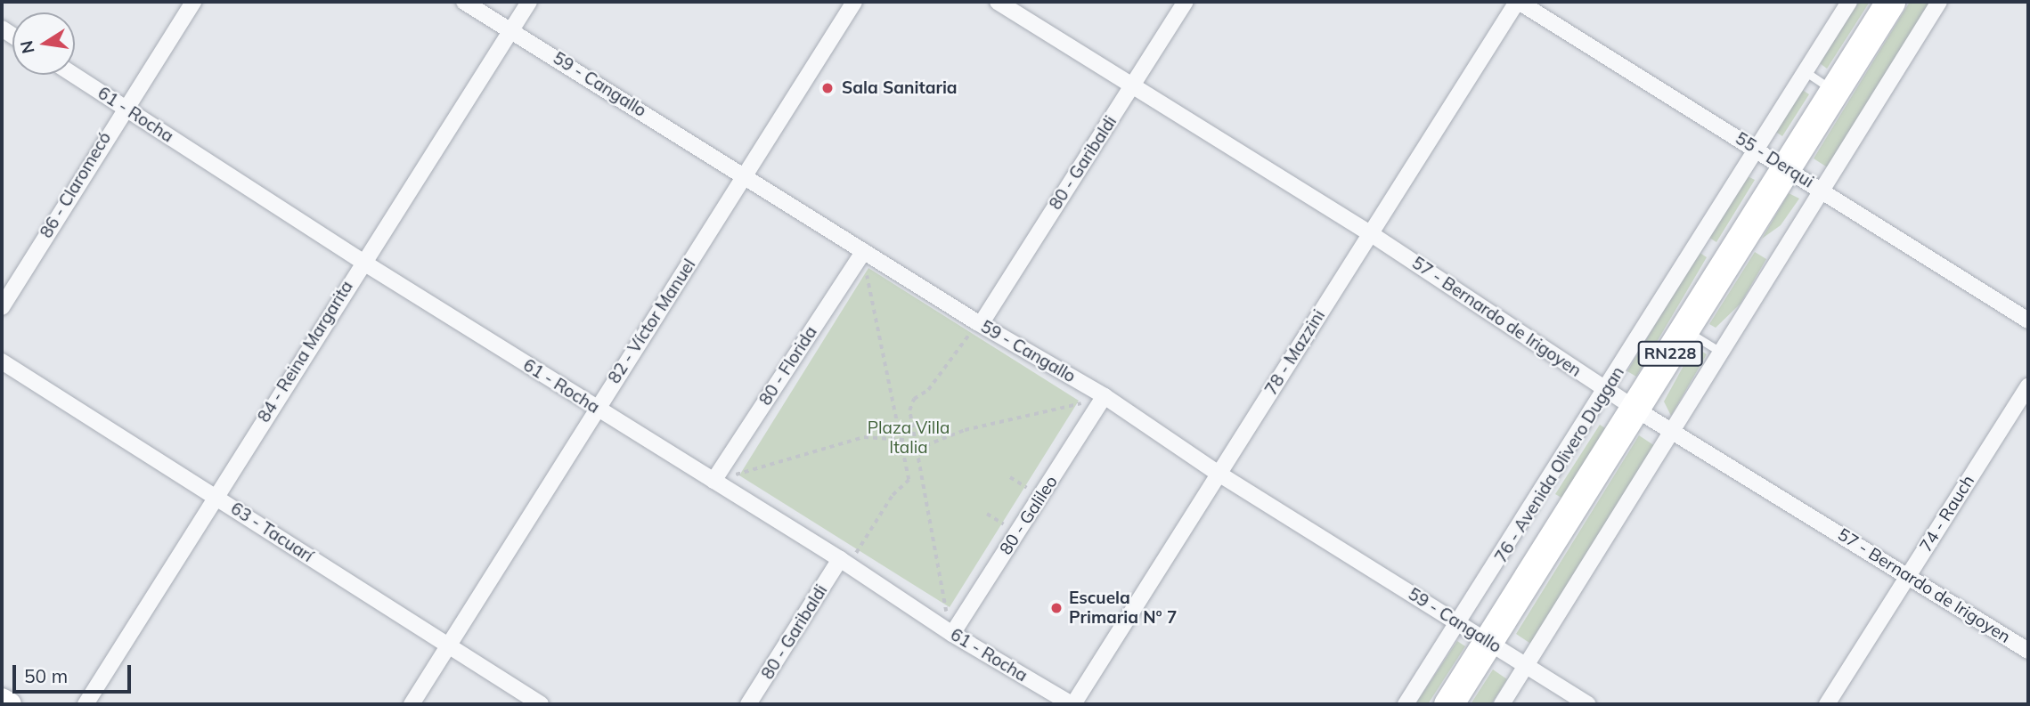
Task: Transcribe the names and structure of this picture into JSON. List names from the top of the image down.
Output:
{
  "streets": {
    "highway": ["RN228", "76 - Avenida Olivero Duggan"],
    "street": [
      "59 - Cangallo",
      "61 - Rocha",
      "55 - Derqui",
      "80 - Garibaldi",
      "86 - Claromecó",
      "57 - Bernardo de Irigoyen",
      "82 - Víctor Manuel",
      "84 - Reina Margarita",
      "78 - Mazzini",
      "80 - Florida",
      "74 - Rauch",
      "80 - Galileo",
      "63 - Tacuarí"
    ]
  },
  "crossings": [
    ["59 - Cangallo", "80 - Garibaldi"],
    ["59 - Cangallo", "82 - Víctor Manuel"],
    ["59 - Cangallo", "84 - Reina Margarita"],
    ["59 - Cangallo", "78 - Mazzini"],
    ["59 - Cangallo", "80 - Florida"],
    ["59 - Cangallo", "76 - Avenida Olivero Duggan"],
    ["59 - Cangallo", "80 - Galileo"],
    ["61 - Rocha", "80 - Garibaldi"],
    ["61 - Rocha", "86 - Claromecó"],
    ["61 - Rocha", "82 - Víctor Manuel"],
    ["61 - Rocha", "84 - Reina Margarita"],
    ["61 - Rocha", "78 - Mazzini"],
    ["61 - Rocha", "80 - Florida"],
    ["61 - Rocha", "80 - Galileo"],
    ["55 - Derqui", "78 - Mazzini"],
    ["55 - Derqui", "76 - Avenida Olivero Duggan"],
    ["80 - Garibaldi", "57 - Bernardo de Irigoyen"],
    ["57 - Bernardo de Irigoyen", "78 - Mazzini"],
    ["57 - Bernardo de Irigoyen", "76 - Avenida Olivero Duggan"],
    ["57 - Bernardo de Irigoyen", "74 - Rauch"],
    ["82 - Víctor Manuel", "63 - Tacuarí"],
    ["84 - Reina Margarita", "63 - Tacuarí"]
  ],
  "parks": ["Plaza Villa Italia"],
  "places": ["Sala Sanitaria", "Escuela Primaria N° 7"],
  "scale_bar": "50 m",
  "north": "left"
}
